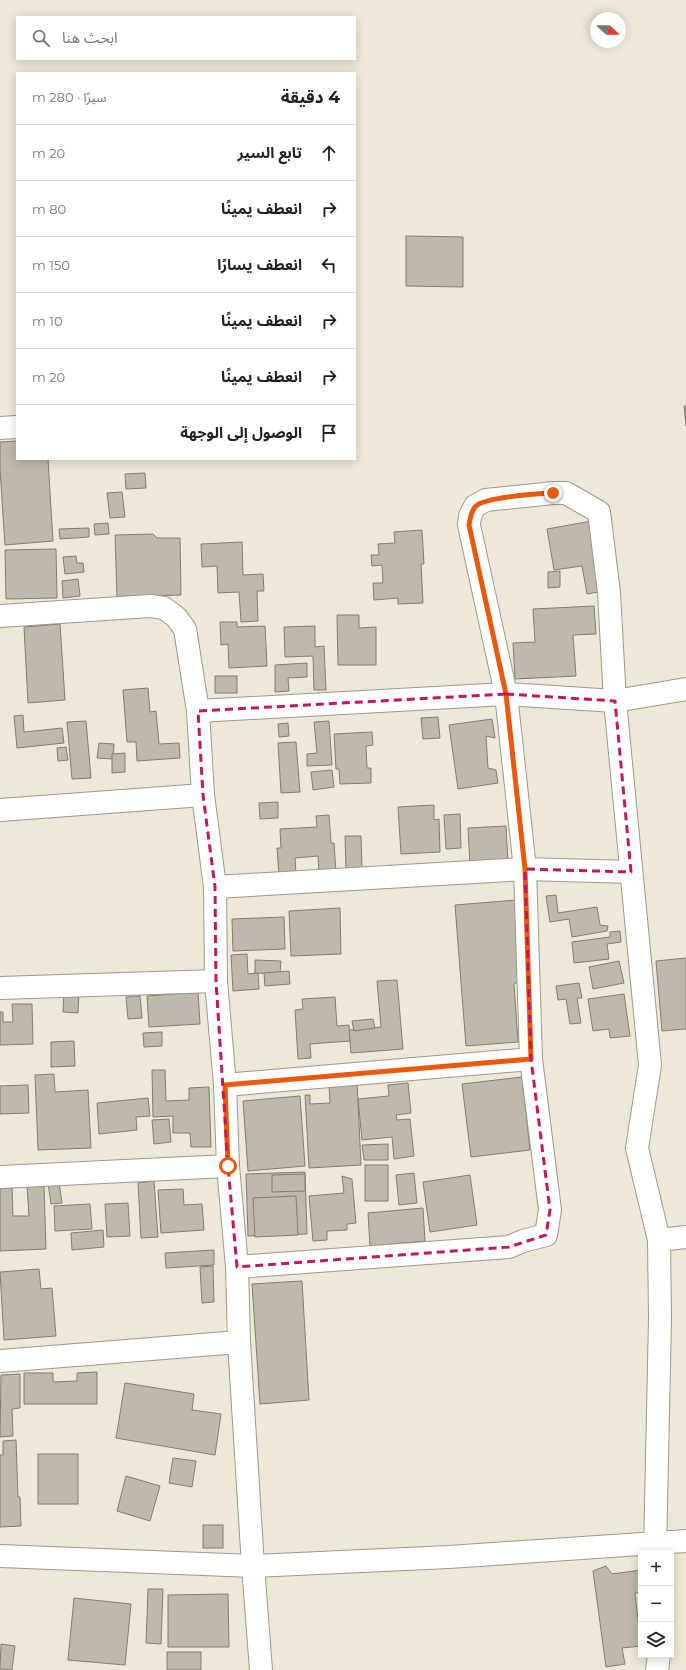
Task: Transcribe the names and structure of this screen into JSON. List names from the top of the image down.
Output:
{
  "north": "right",
  "page": {
    "search": "ابحث هنا",
    "heading": ["4 دقيقة", "سيرًا · 280 m"],
    "list": [
      ["تابع السير", "20 m"],
      ["انعطف يمينًا", "80 m"],
      ["انعطف يسارًا", "150 m"],
      ["انعطف يمينًا", "10 m"],
      ["انعطف يمينًا", "20 m"],
      "الوصول إلى الوجهة"
    ],
    "map_buttons": ["+", "−"]
  }
}
